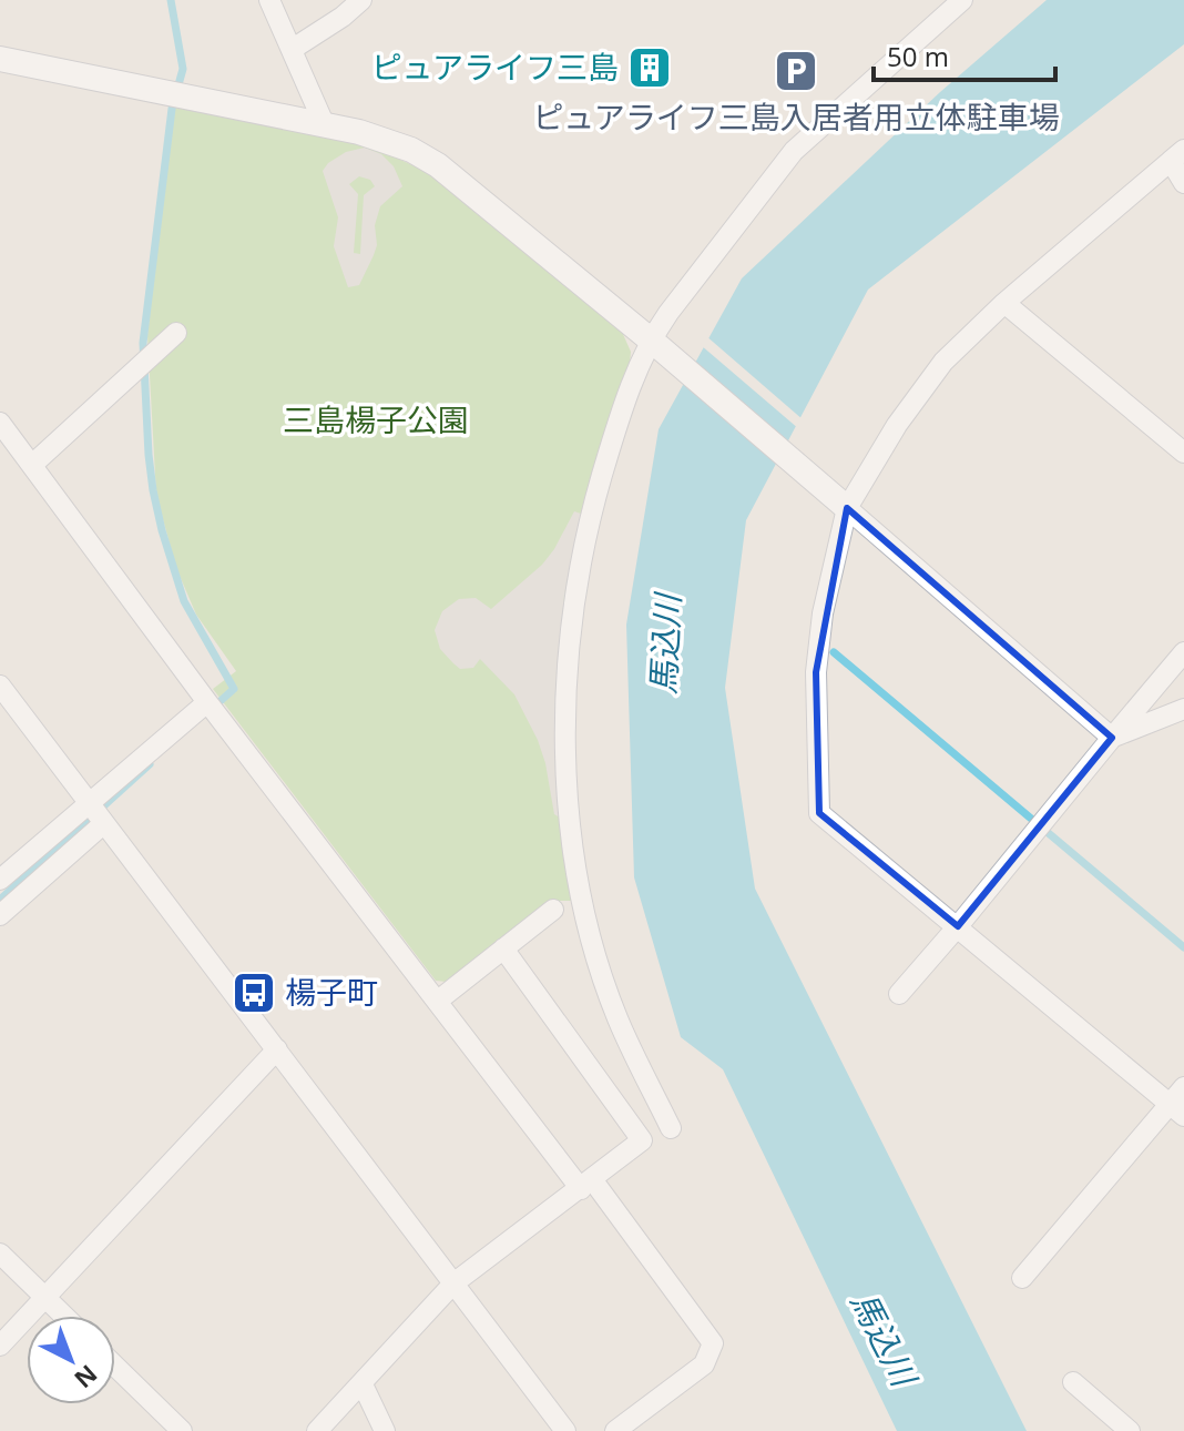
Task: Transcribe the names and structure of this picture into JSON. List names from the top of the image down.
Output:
{
  "water": ["馬込川"],
  "parks": ["三島楊子公園"],
  "places": {
    "building": ["ピュアライフ三島"],
    "parking": ["ピュアライフ三島入居者用立体駐車場"],
    "bus stop": ["楊子町"]
  },
  "scale_bar": "50 m",
  "north": "bottom right"
}
